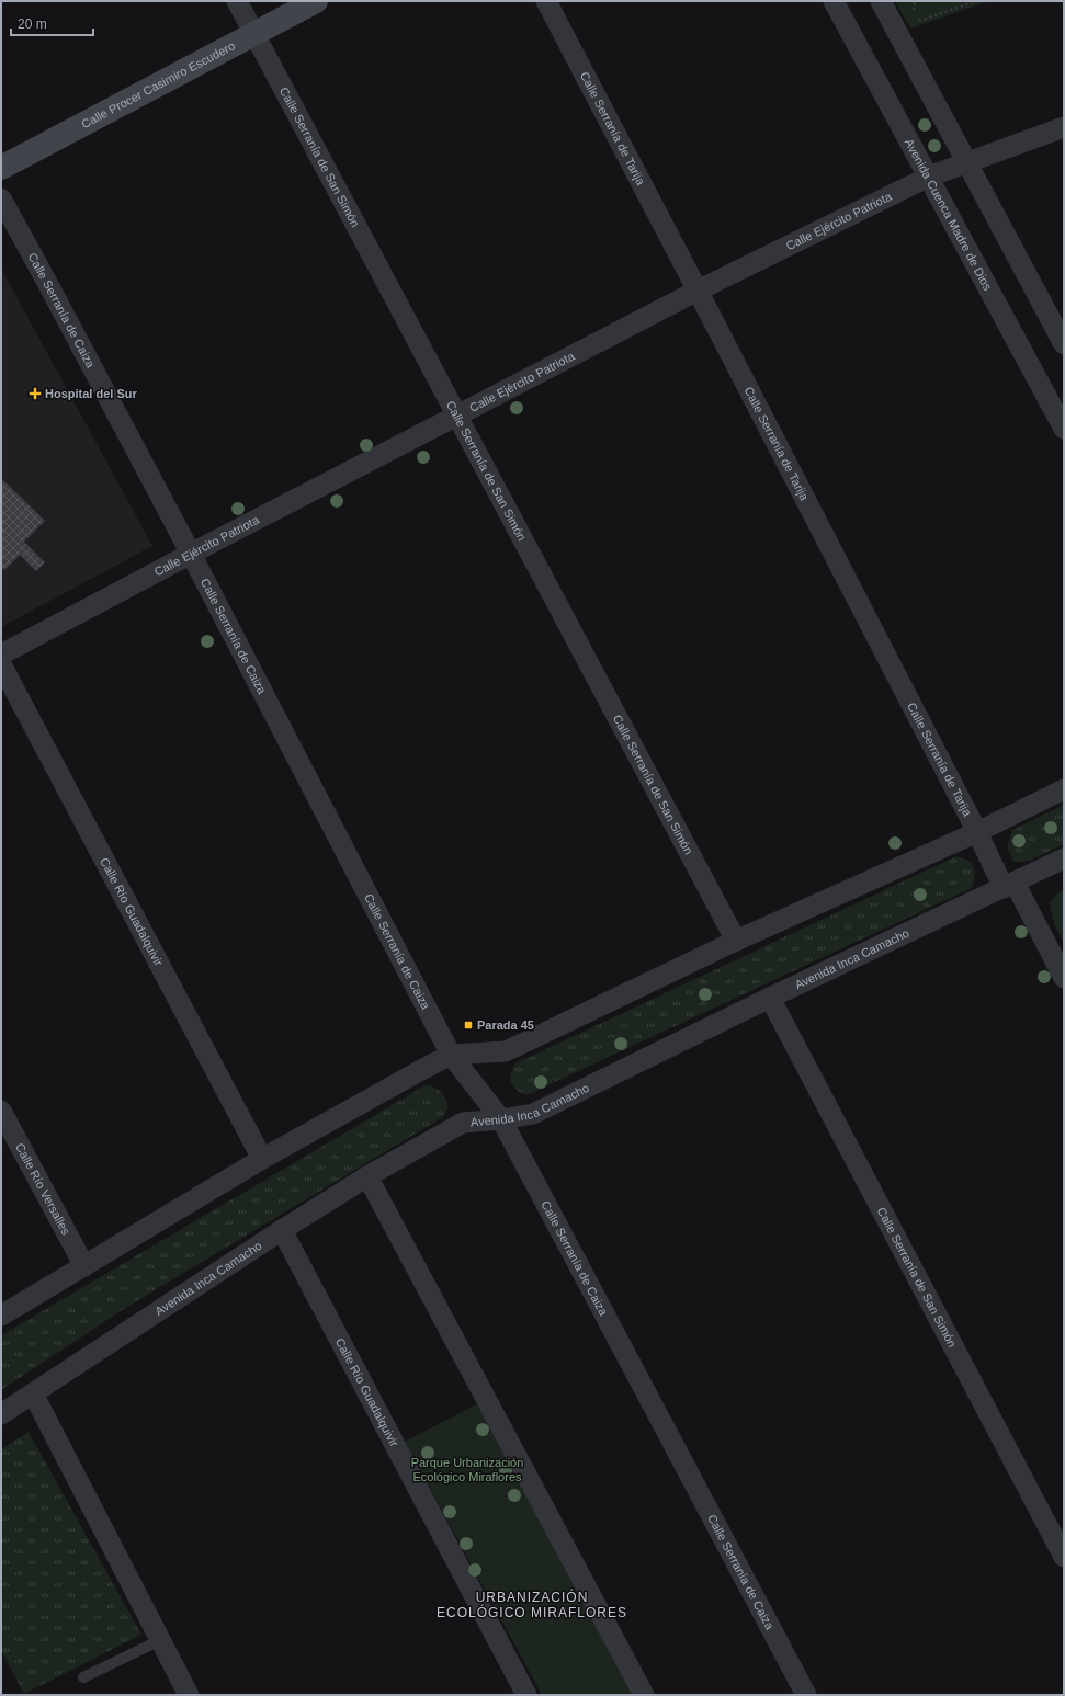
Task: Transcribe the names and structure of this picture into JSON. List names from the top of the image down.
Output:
{
  "streets": {
    "main road": ["Calle Procer Casimiro Escudero"],
    "street": [
      "Calle Serranía de Tarija",
      "Calle Serranía de San Simón",
      "Avenida Cuenca Madre de Dios",
      "Calle Ejército Patriota",
      "Calle Serranía de Caiza",
      "Calle Río Guadalquivir",
      "Avenida Inca Camacho",
      "Calle Río Versalles"
    ]
  },
  "crossings": [
    ["Calle Procer Casimiro Escudero", "Calle Serranía de San Simón"],
    ["Calle Serranía de Tarija", "Calle Ejército Patriota"],
    ["Calle Serranía de Tarija", "Avenida Inca Camacho"],
    ["Calle Serranía de San Simón", "Calle Ejército Patriota"],
    ["Calle Serranía de San Simón", "Avenida Inca Camacho"],
    ["Avenida Cuenca Madre de Dios", "Calle Ejército Patriota"],
    ["Calle Ejército Patriota", "Calle Serranía de Caiza"],
    ["Calle Serranía de Caiza", "Avenida Inca Camacho"],
    ["Calle Río Guadalquivir", "Avenida Inca Camacho"]
  ],
  "districts": ["URBANIZACIÓN ECOLÓGICO MIRAFLORES"],
  "parks": ["Parque Urbanización Ecológico Miraflores"],
  "places": {
    "health": ["Hospital del Sur"],
    "transit": ["Parada 45"]
  },
  "scale_bar": "20 m"
}
